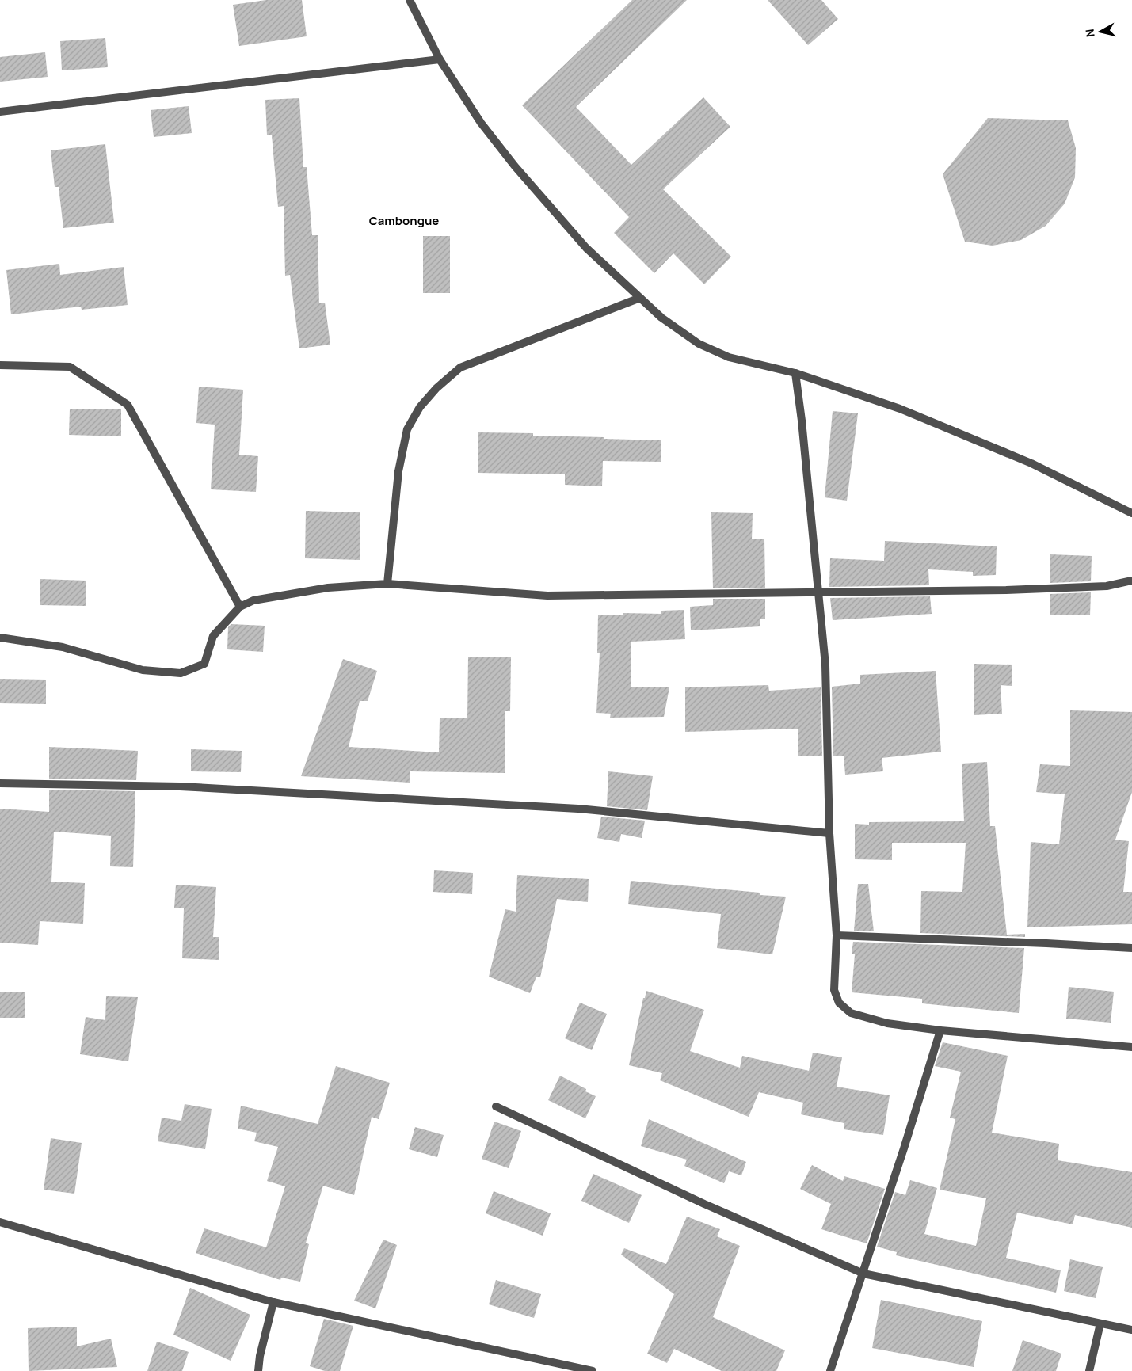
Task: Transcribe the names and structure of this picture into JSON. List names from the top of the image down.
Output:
{
  "districts": ["Cambongue"],
  "north": "left"
}
